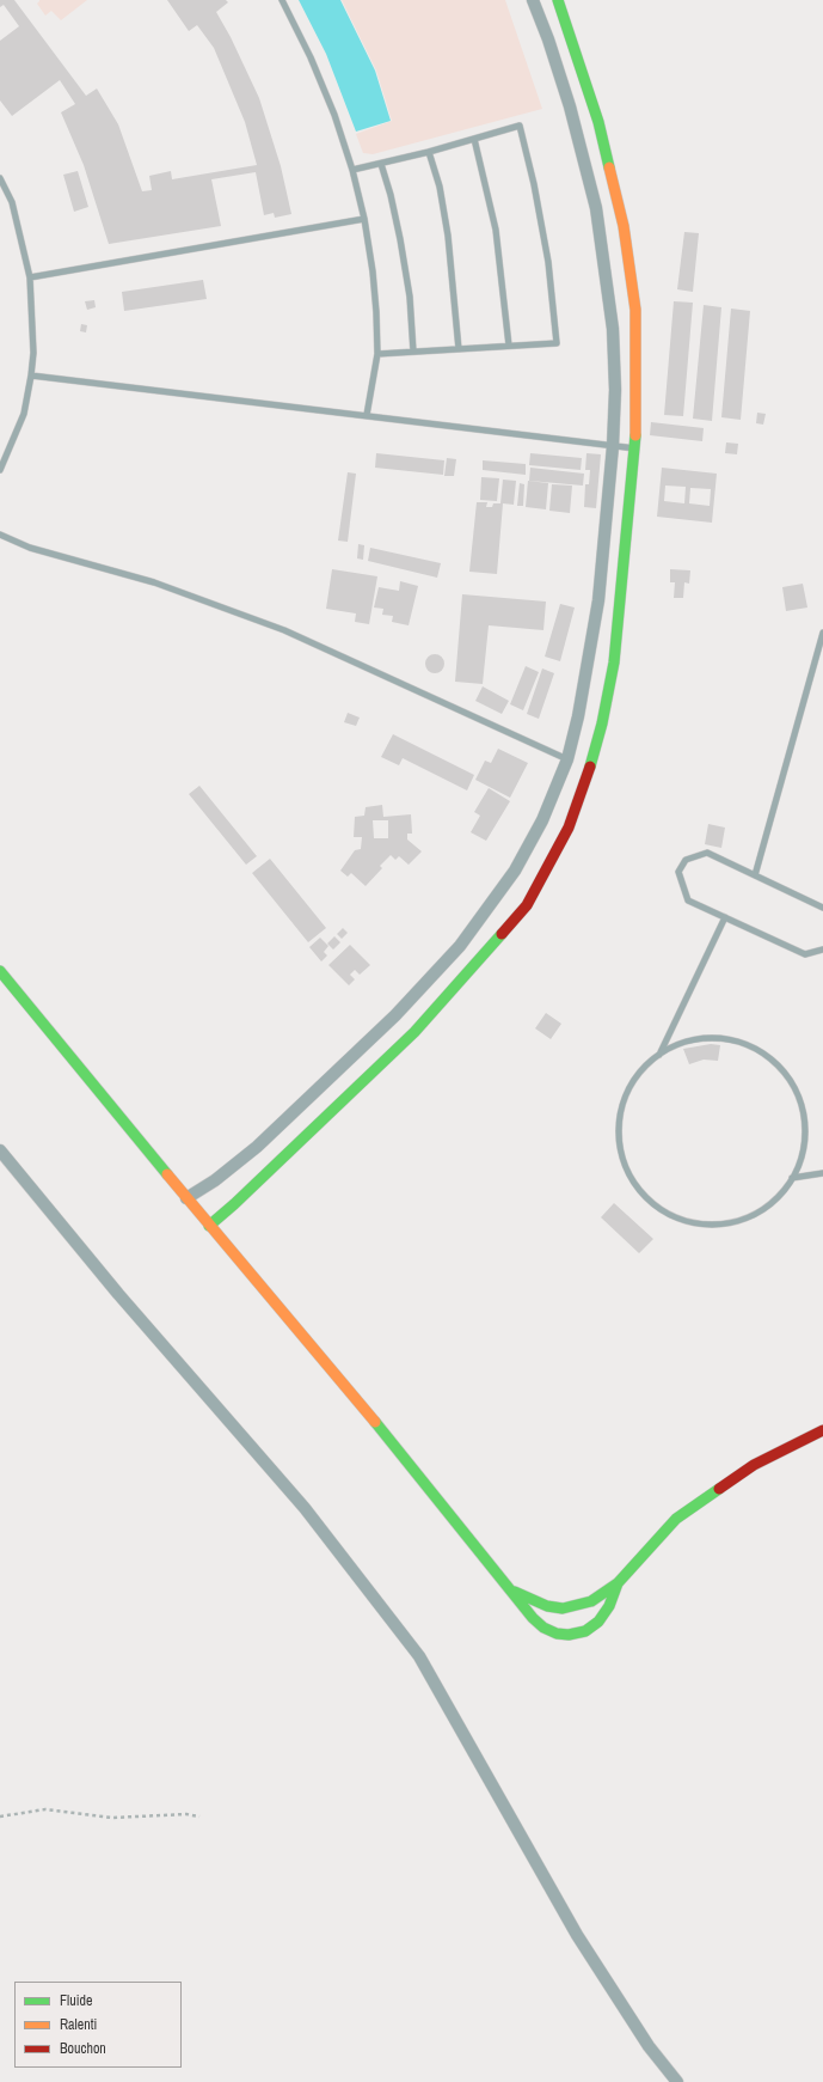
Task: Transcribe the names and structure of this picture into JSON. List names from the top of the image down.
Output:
{
  "legend": ["Fluide", "Ralenti", "Bouchon"]
}
